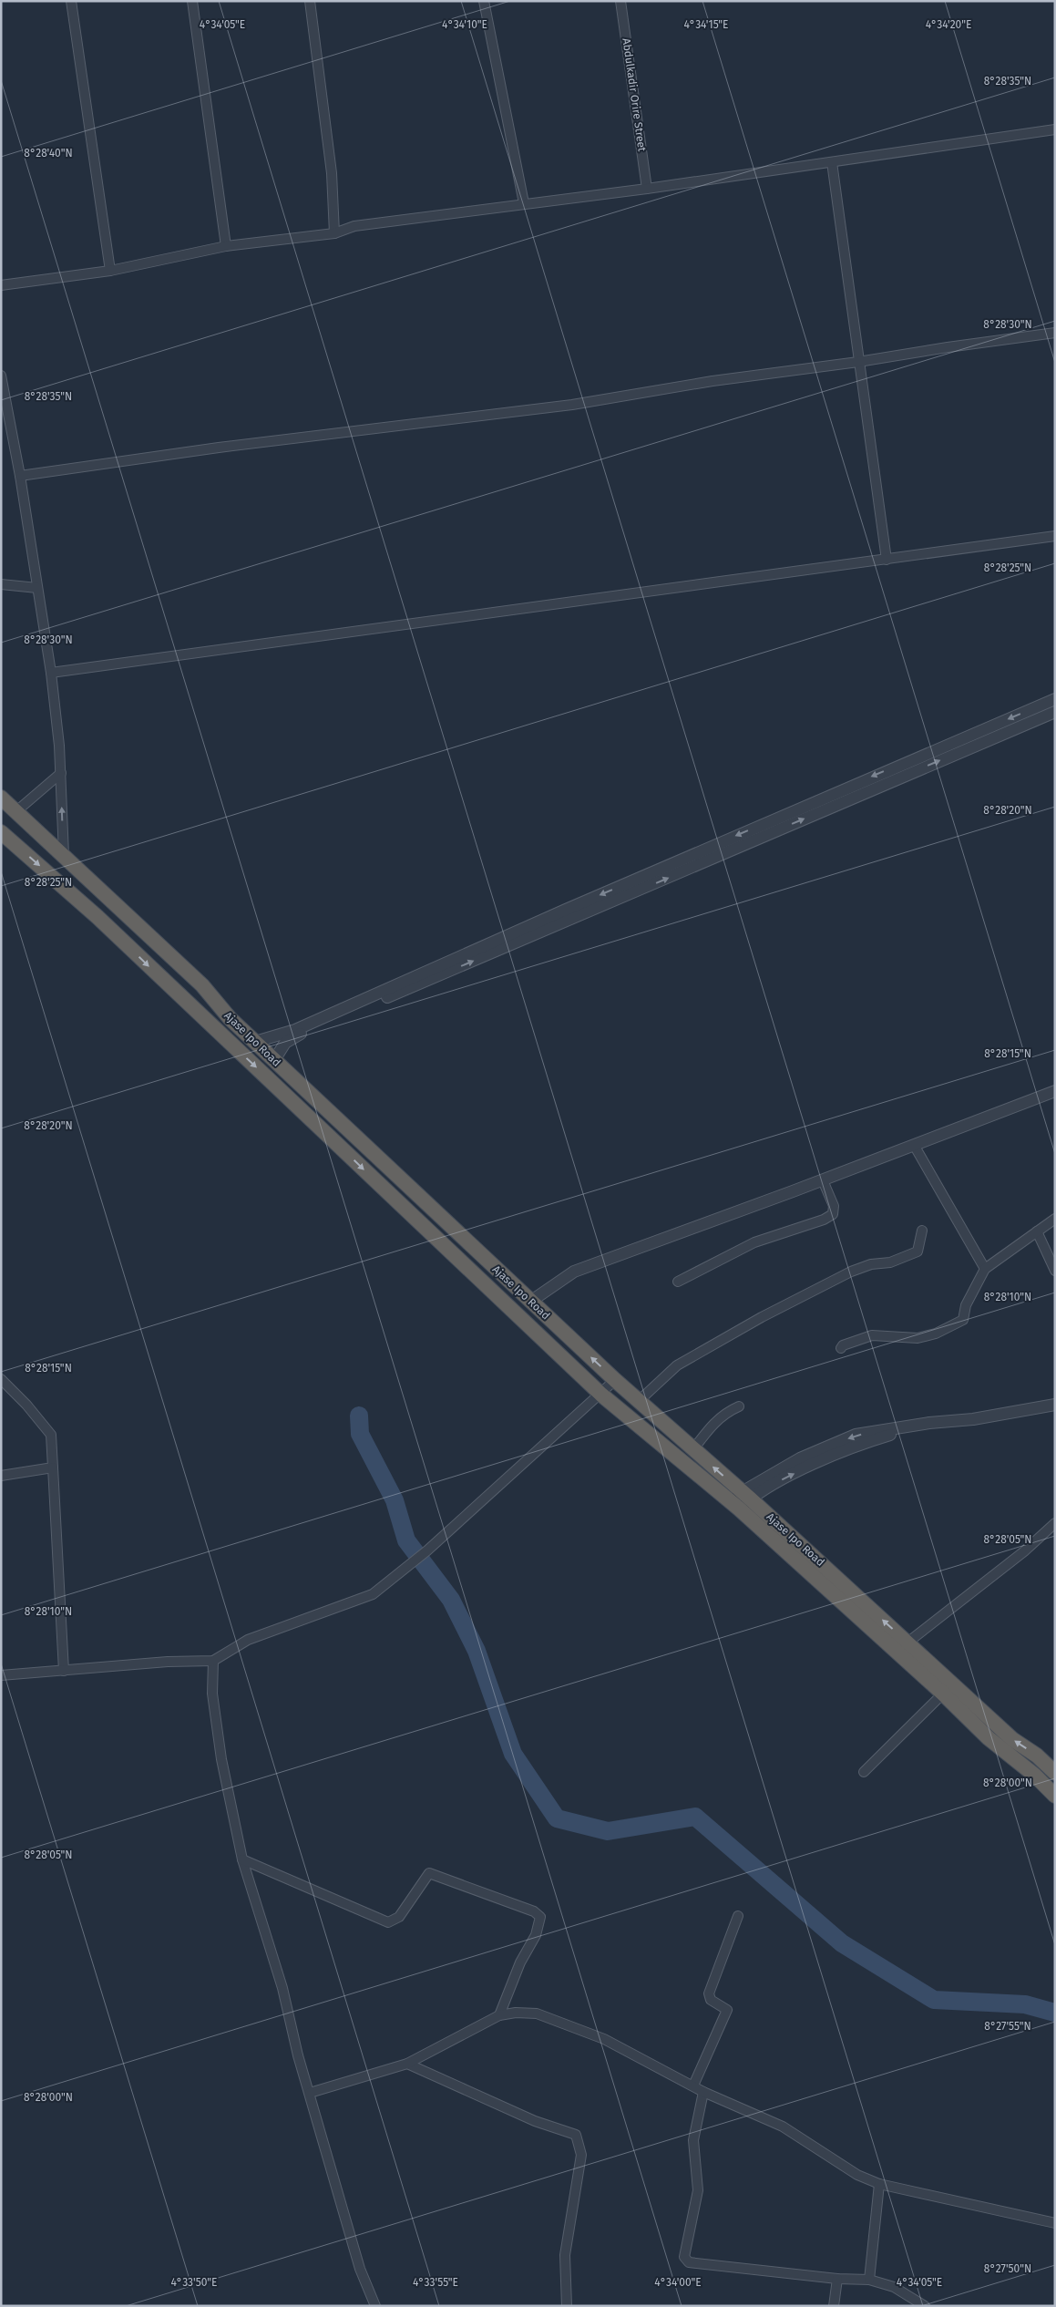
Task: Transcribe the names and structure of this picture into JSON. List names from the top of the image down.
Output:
{
  "streets": {
    "highway": ["Ajase Ipo Road"],
    "street": ["Abdulkadir Orire Street"]
  },
  "coordinates": [
    "4°34'05\"E",
    "4°34'10\"E",
    "4°34'15\"E",
    "4°34'20\"E",
    "8°28'35\"N",
    "8°28'40\"N",
    "8°28'30\"N",
    "8°28'25\"N",
    "8°28'20\"N",
    "8°28'15\"N",
    "8°28'10\"N",
    "8°28'05\"N",
    "8°28'00\"N",
    "8°27'55\"N",
    "8°27'50\"N",
    "4°33'50\"E",
    "4°33'55\"E",
    "4°34'00\"E"
  ]
}
